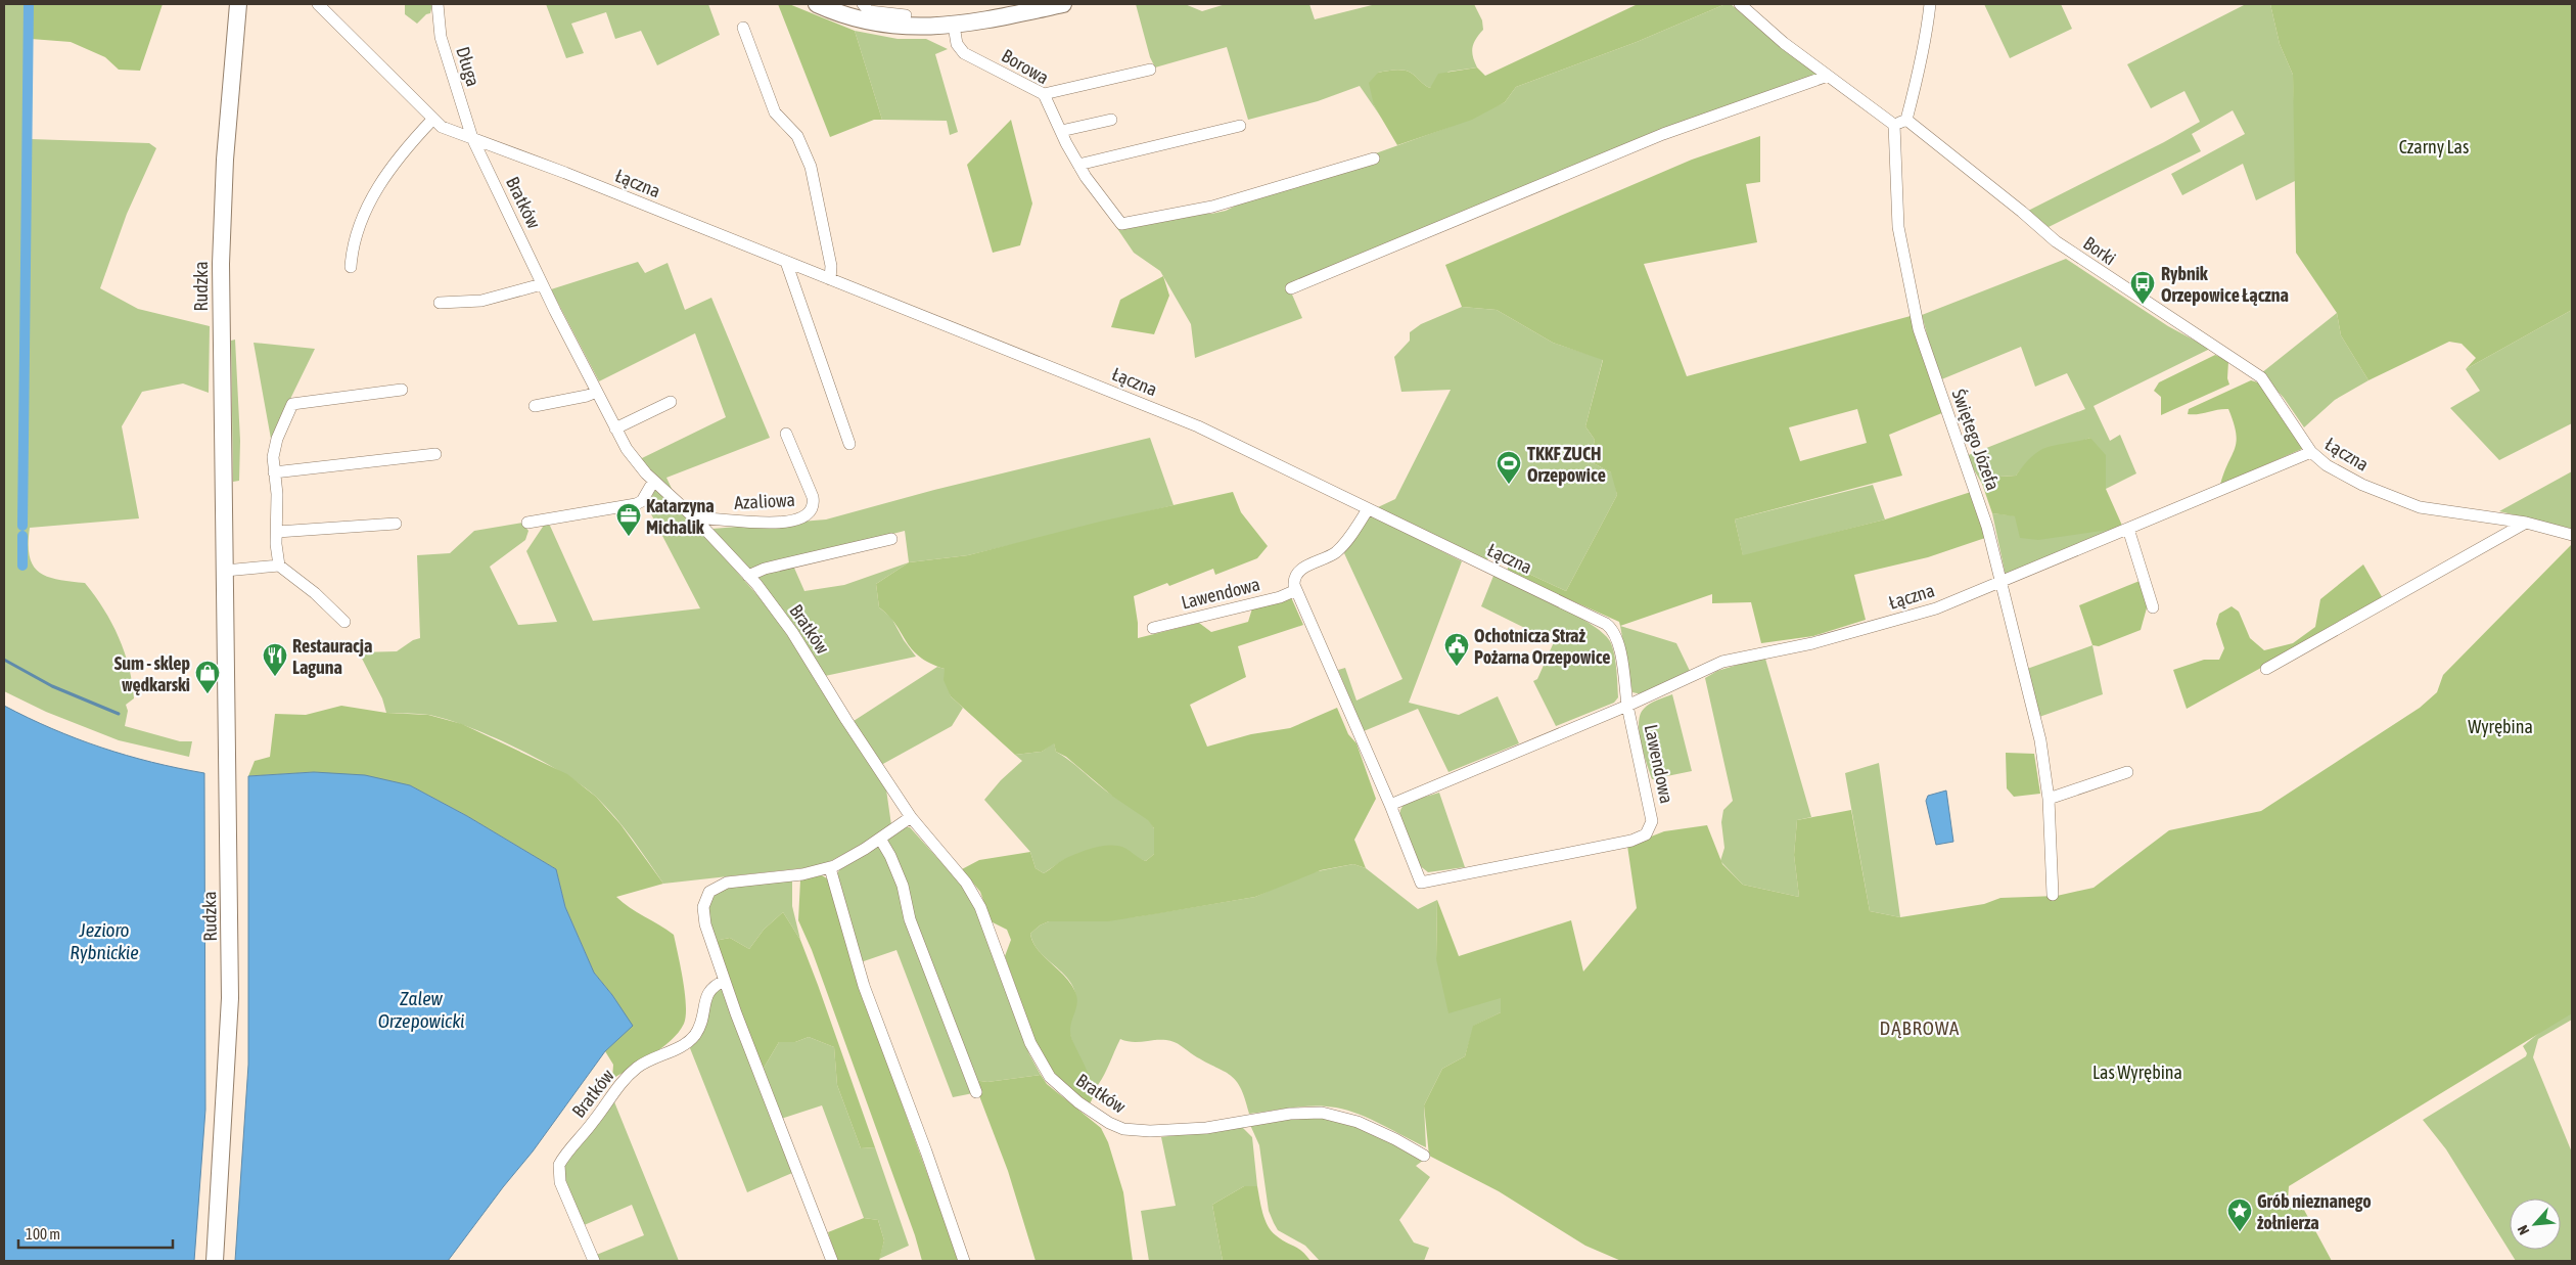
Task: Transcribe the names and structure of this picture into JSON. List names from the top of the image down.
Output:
{
  "streets": {
    "main road": ["Rudzka"],
    "street": [
      "Długa",
      "Borowa",
      "Łączna",
      "Bratków",
      "Borki",
      "Świętego Józefa",
      "Azaliowa",
      "Lawendowa"
    ]
  },
  "crossings": [
    ["Długa", "Łączna"],
    ["Długa", "Bratków"],
    ["Łączna", "Bratków"],
    ["Łączna", "Borki"],
    ["Łączna", "Świętego Józefa"],
    ["Łączna", "Lawendowa"],
    ["Bratków", "Azaliowa"]
  ],
  "districts": ["DĄBROWA"],
  "water": ["Jezioro Rybnickie", "Zalew Orzepowicki"],
  "parks": ["Czarny Las", "Wyrębina", "Las Wyrębina"],
  "places": {
    "bus stop": ["Rybnik Orzepowice Łączna"],
    "sports": ["TKKF ZUCH Orzepowice"],
    "office": ["Katarzyna Michalik"],
    "public building": ["Ochotnicza Straż Pożarna Orzepowice"],
    "restaurant": ["Restauracja Laguna"],
    "shop": ["Sum - sklep wędkarski"],
    "place": ["Grób nieznanego żołnierza"]
  },
  "scale_bar": "100 m",
  "north": "bottom left"
}
